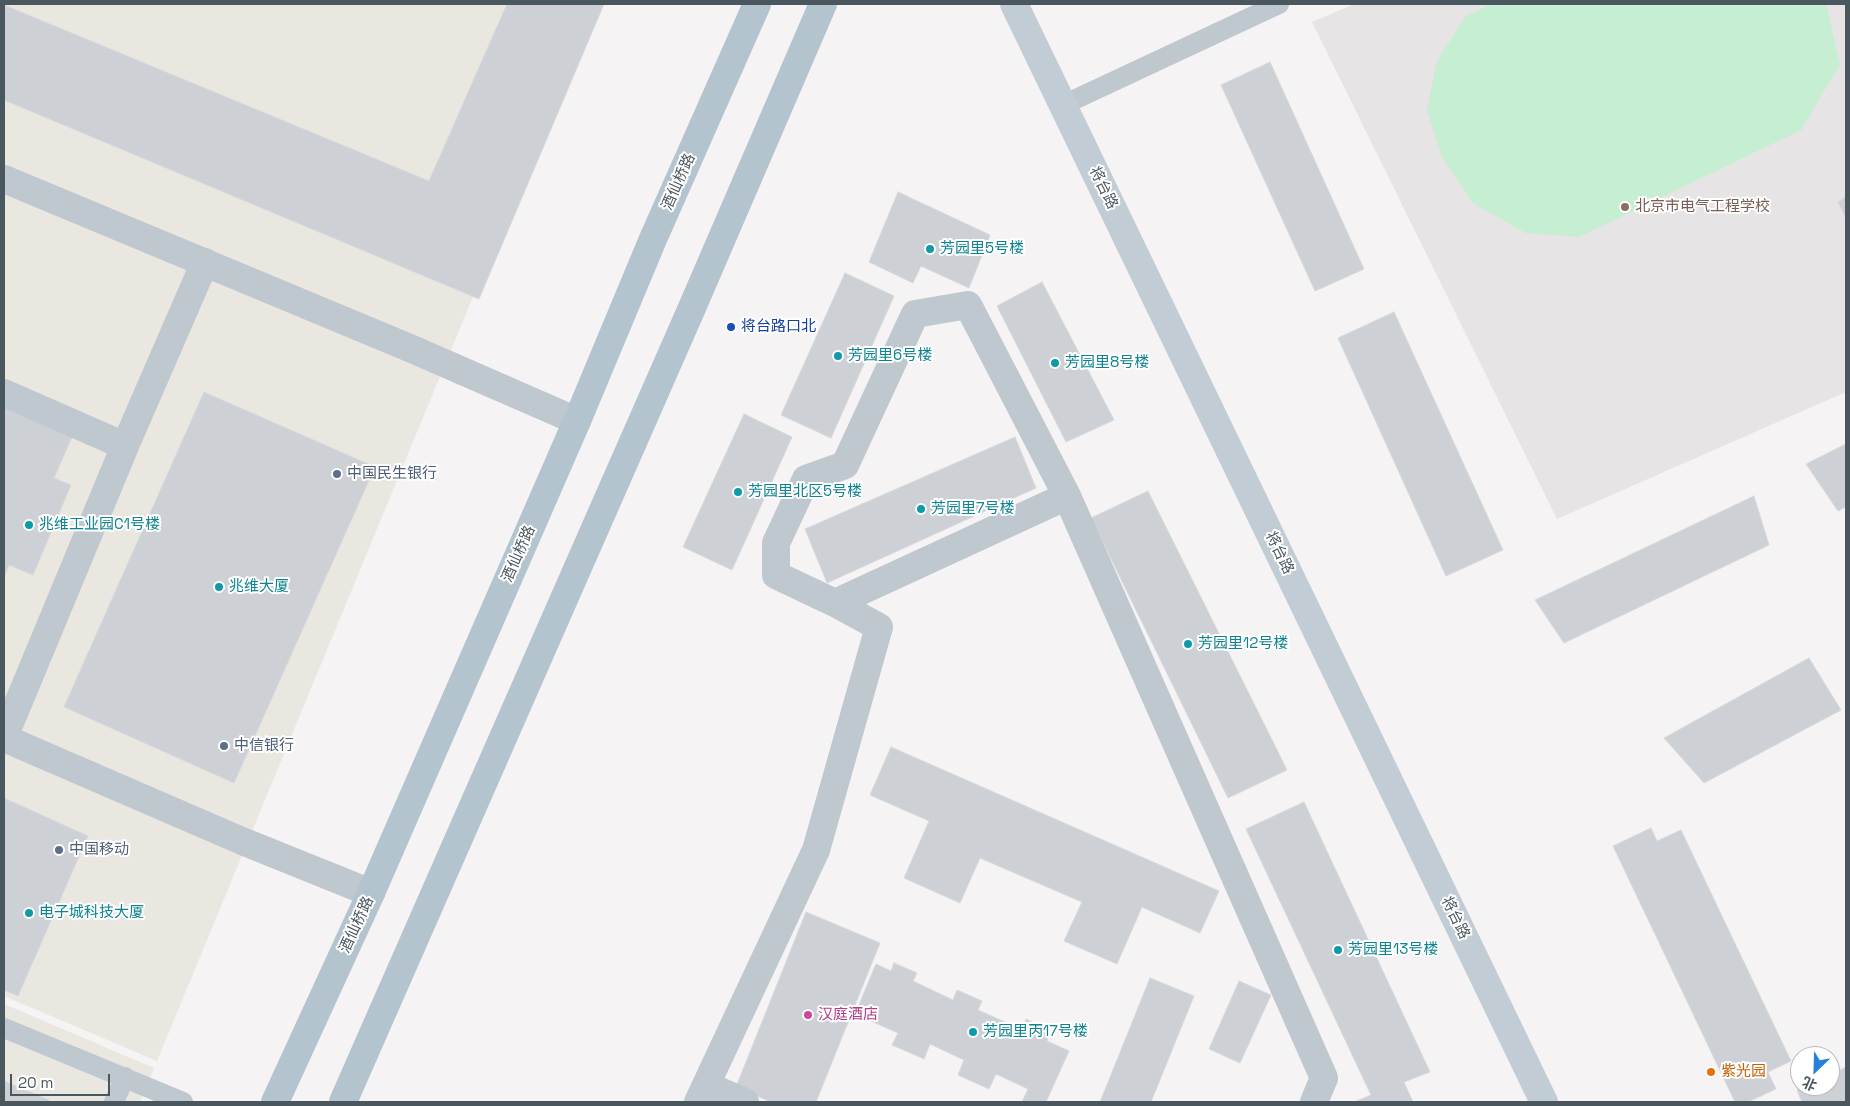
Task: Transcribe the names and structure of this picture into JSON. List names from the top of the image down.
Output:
{
  "streets": {
    "main road": ["酒仙桥路", "将台路"]
  },
  "places": [
    "北京市电气工程学校",
    "芳园里5号楼",
    "将台路口北",
    "芳园里6号楼",
    "芳园里8号楼",
    "中国民生银行",
    "芳园里北区5号楼",
    "芳园里7号楼",
    "兆维工业园C1号楼",
    "兆维大厦",
    "芳园里12号楼",
    "中信银行",
    "中国移动",
    "电子城科技大厦",
    "芳园里13号楼",
    "汉庭酒店",
    "芳园里丙17号楼",
    "紫光园"
  ],
  "scale_bar": "20 m",
  "north": "bottom left"
}
